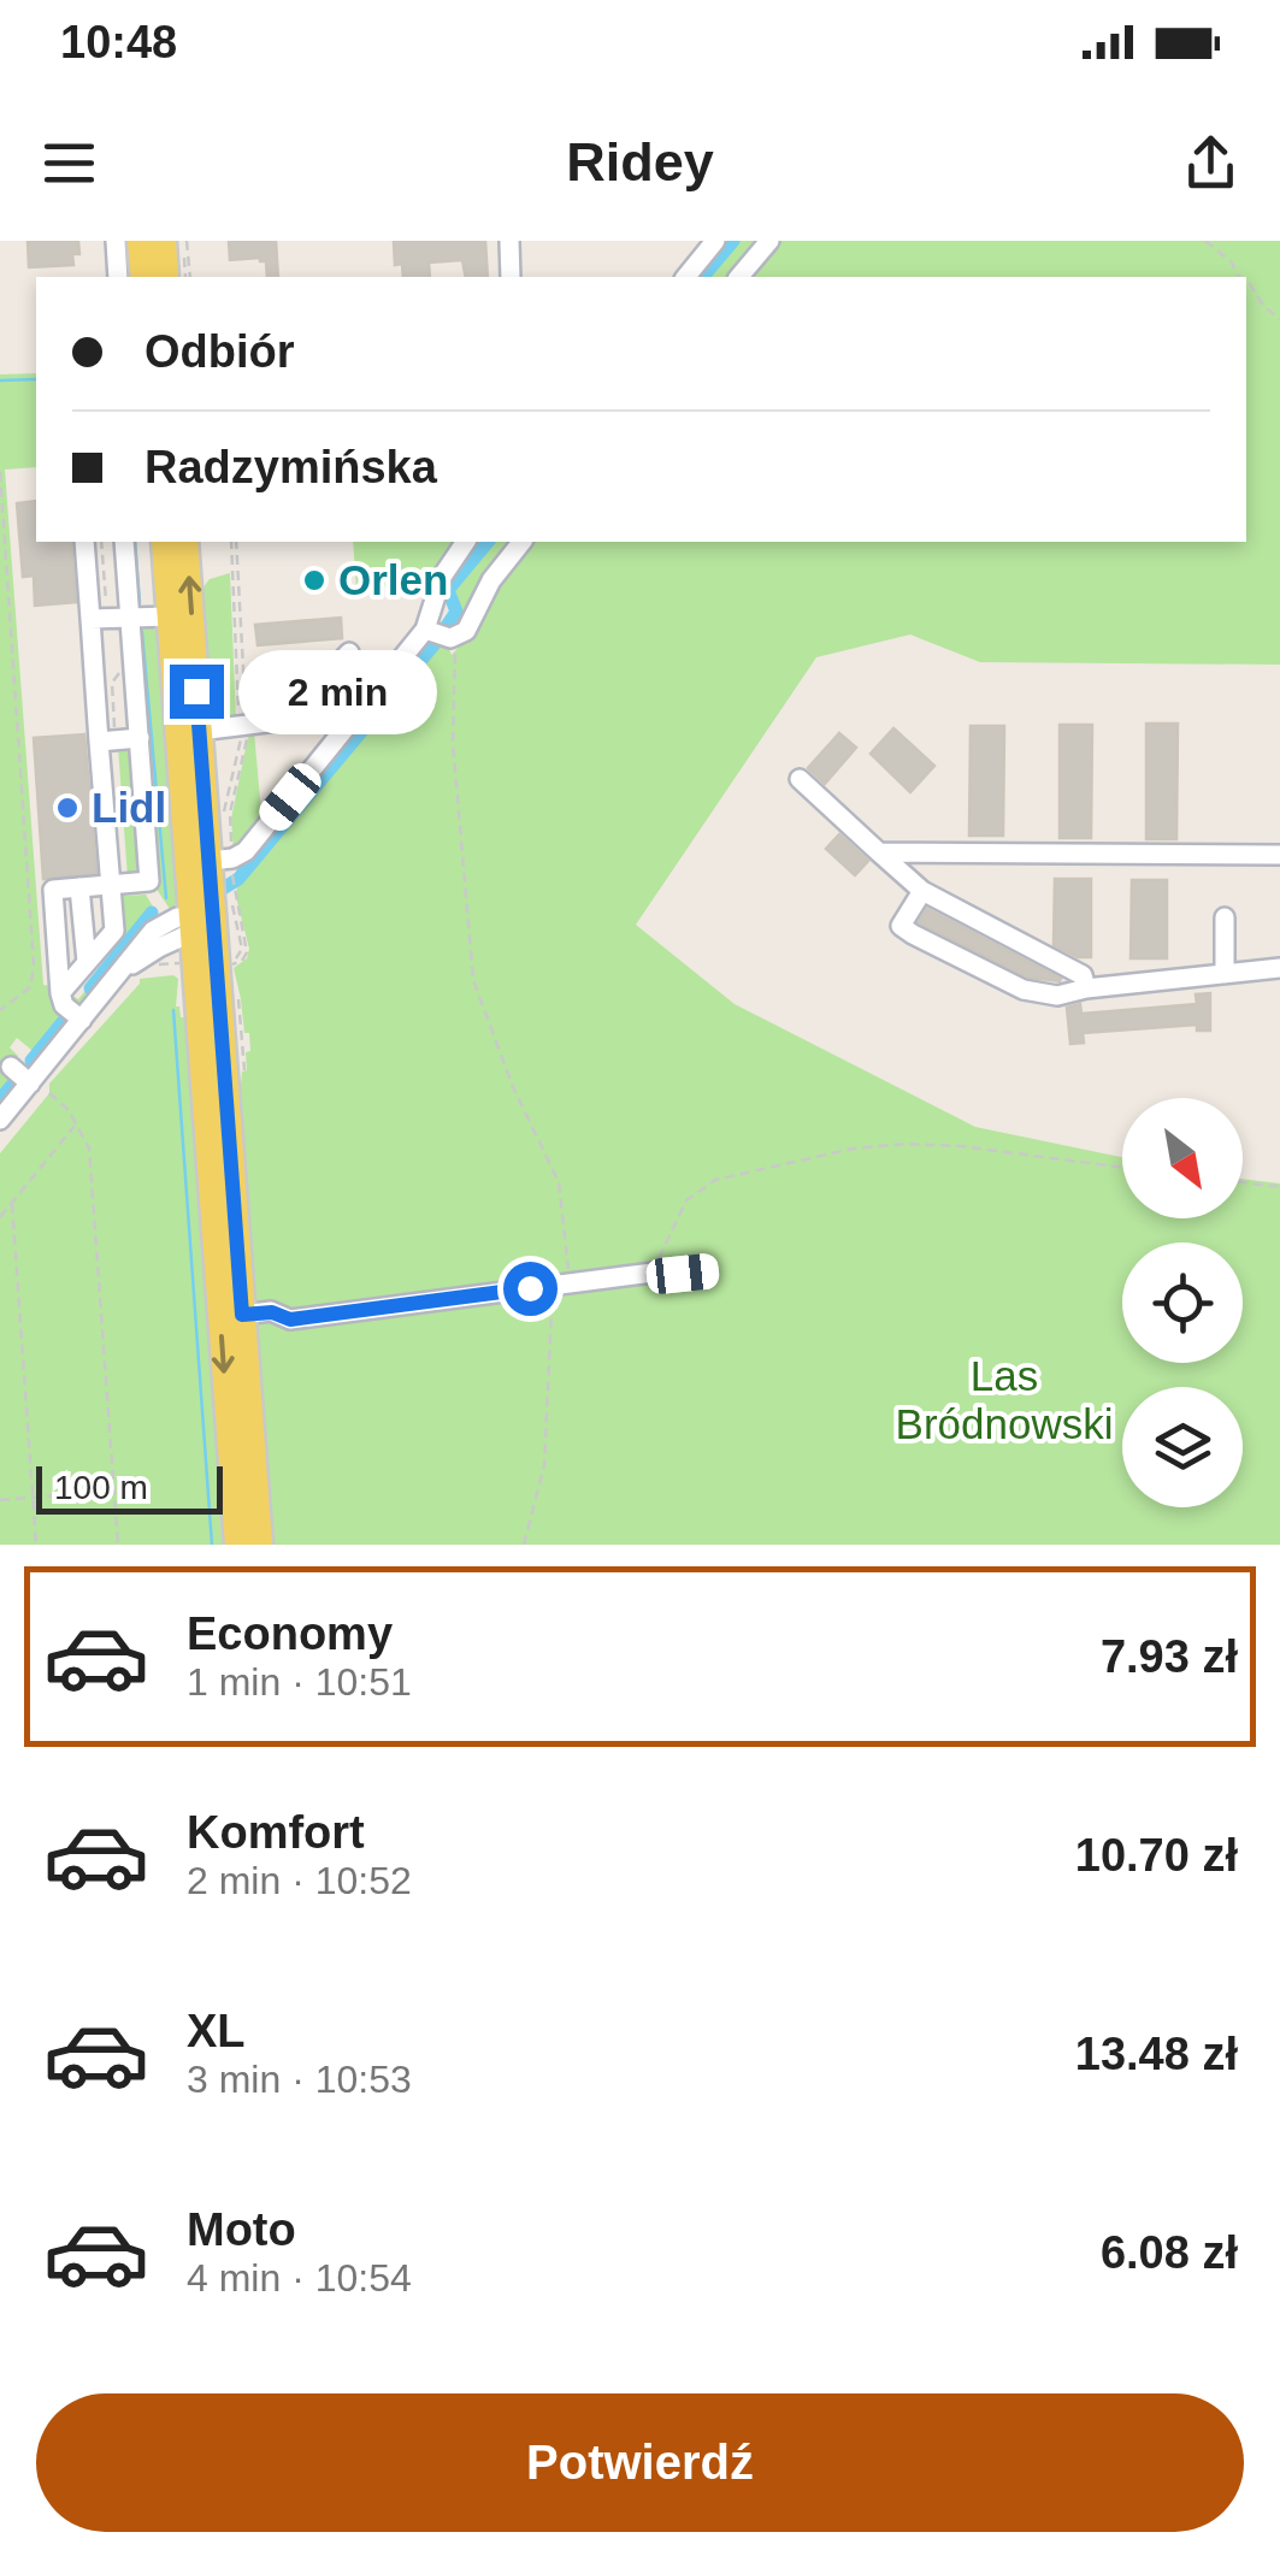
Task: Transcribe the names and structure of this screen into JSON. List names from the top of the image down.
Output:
{
  "parks": ["Las Bródnowski"],
  "places": ["Orlen", "Lidl"],
  "scale_bar": "100 m",
  "north": "bottom right",
  "page": {
    "status": "10:48",
    "header": "Ridey",
    "banner": ["Odbiór", "Radzymińska"],
    "bubble": "2 min",
    "scale": "100 m",
    "list": [
      {
        "name": "Economy",
        "note": "1 min · 10:51",
        "value": "7.93 zł"
      },
      {
        "name": "Komfort",
        "note": "2 min · 10:52",
        "value": "10.70 zł"
      },
      {
        "name": "XL",
        "note": "3 min · 10:53",
        "value": "13.48 zł"
      },
      {
        "name": "Moto",
        "note": "4 min · 10:54",
        "value": "6.08 zł"
      }
    ],
    "buttons": "Potwierdź"
  }
}
